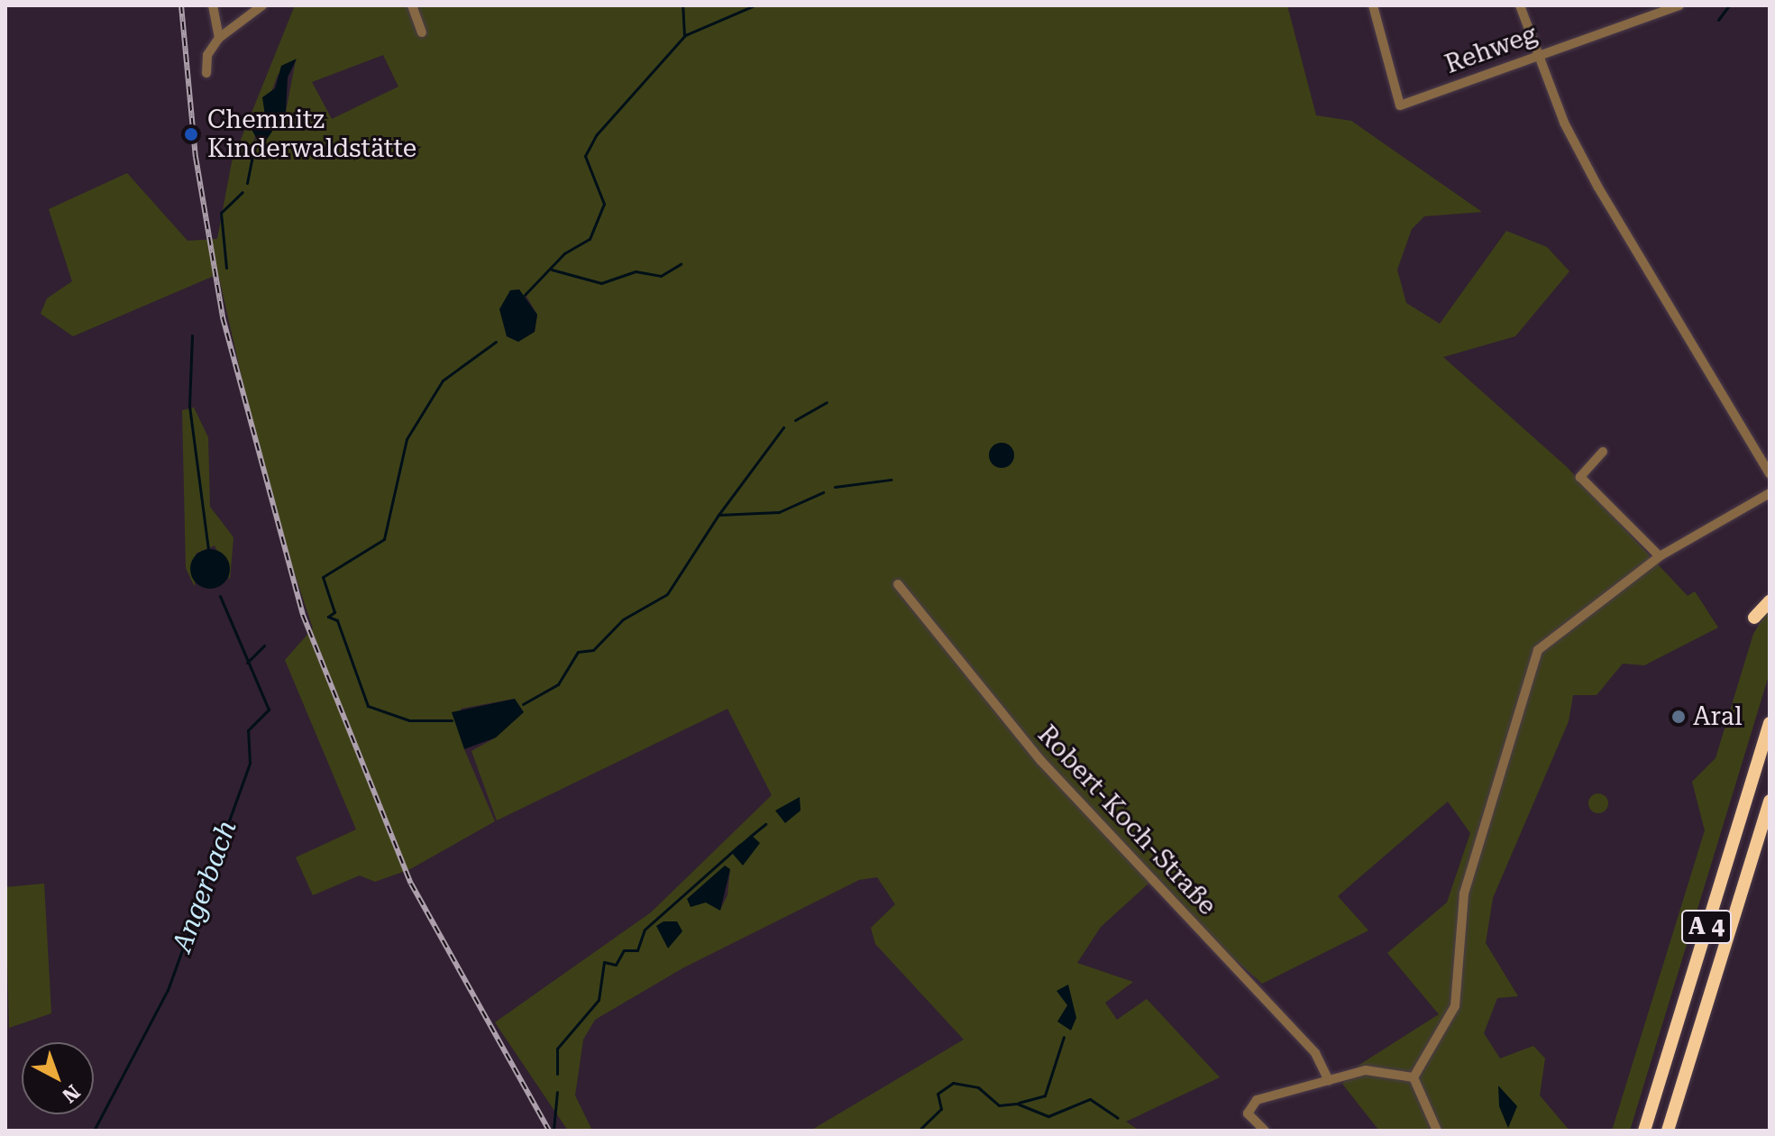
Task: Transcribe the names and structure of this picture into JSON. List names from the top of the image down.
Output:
{
  "streets": {
    "highway": ["A 4"],
    "street": ["Rehweg", "Robert-Koch-Straße"]
  },
  "water": ["Angerbach"],
  "places": ["Chemnitz Kinderwaldstätte", "Aral"],
  "north": "bottom right"
}
